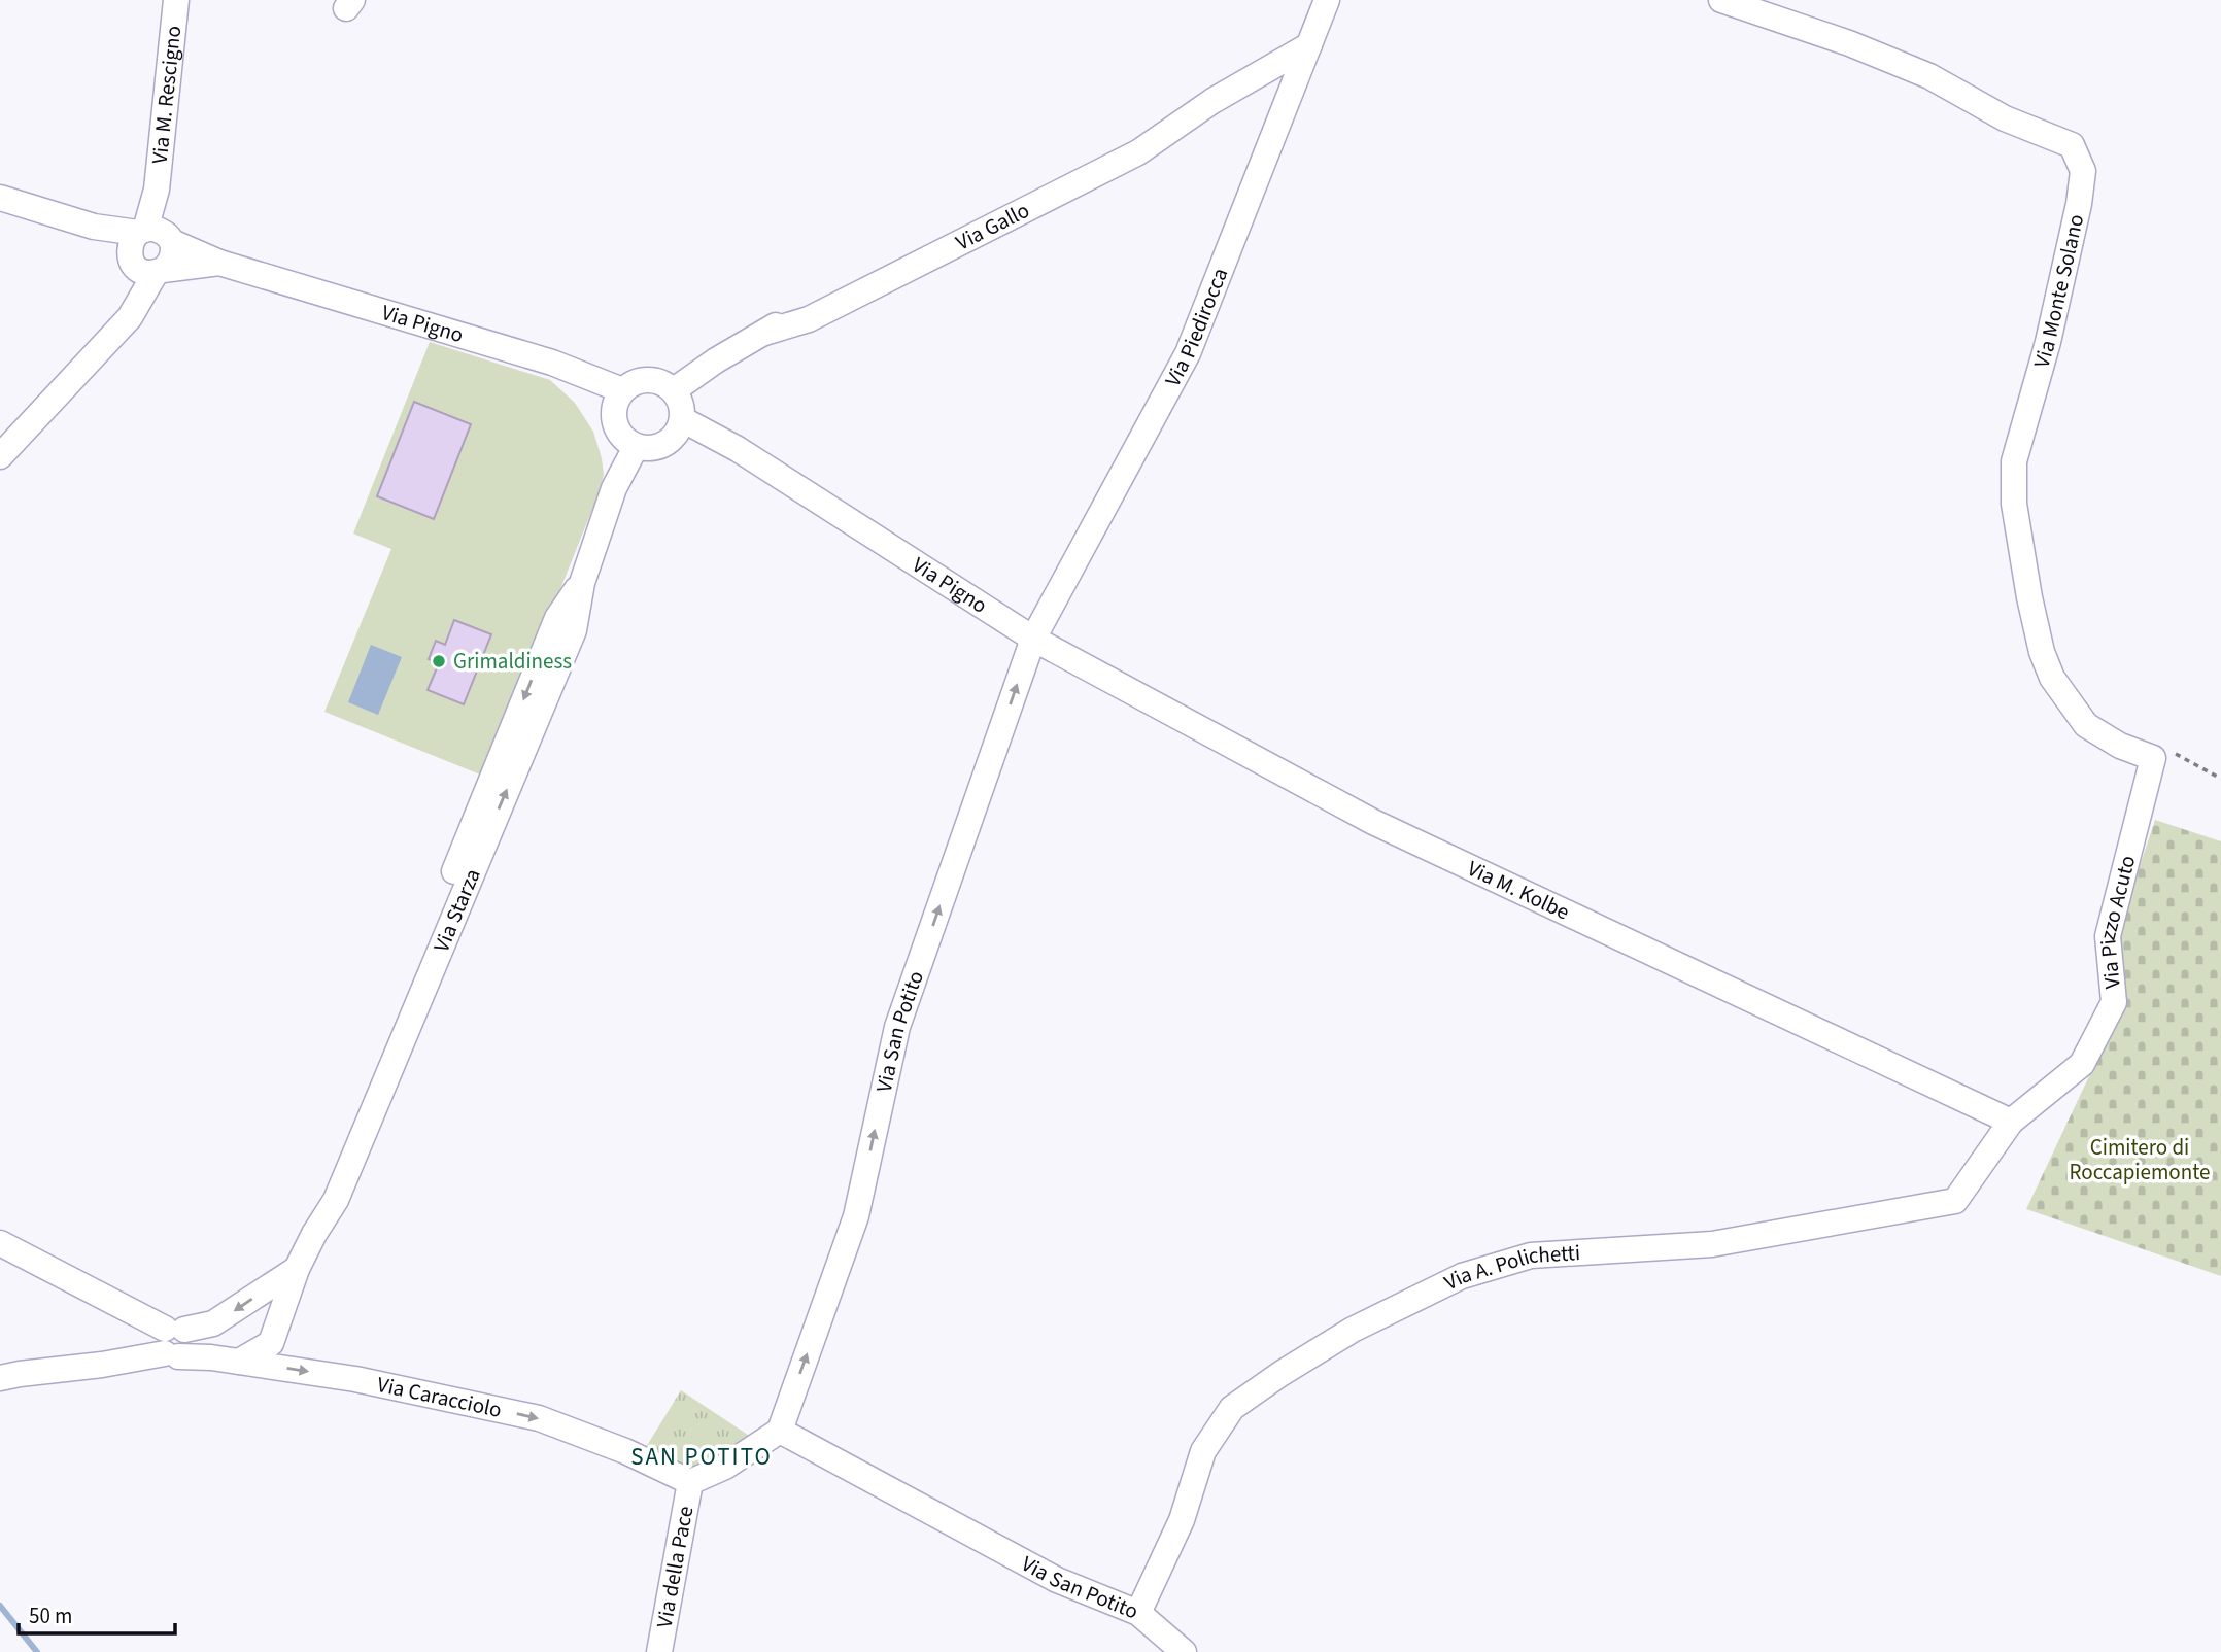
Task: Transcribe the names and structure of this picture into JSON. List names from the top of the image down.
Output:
{
  "streets": {
    "street": [
      "Via M. Rescigno",
      "Via Gallo",
      "Via Monte Solano",
      "Via Pigno",
      "Via Piedirocca",
      "Via M. Kolbe",
      "Via Starza",
      "Via Pizzo Acuto",
      "Via San Potito",
      "Via A. Polichetti",
      "Via Caracciolo",
      "Via della Pace"
    ]
  },
  "crossings": [
    ["Via M. Rescigno", "Via Pigno"],
    ["Via Gallo", "Via Pigno"],
    ["Via Gallo", "Via Piedirocca"],
    ["Via Gallo", "Via Starza"],
    ["Via Monte Solano", "Via Pizzo Acuto"],
    ["Via Pigno", "Via Piedirocca"],
    ["Via Pigno", "Via M. Kolbe"],
    ["Via Pigno", "Via Starza"],
    ["Via Pigno", "Via San Potito"],
    ["Via Piedirocca", "Via M. Kolbe"],
    ["Via Piedirocca", "Via San Potito"],
    ["Via M. Kolbe", "Via Pizzo Acuto"],
    ["Via M. Kolbe", "Via San Potito"],
    ["Via M. Kolbe", "Via A. Polichetti"],
    ["Via Starza", "Via Caracciolo"],
    ["Via Pizzo Acuto", "Via A. Polichetti"],
    ["Via San Potito", "Via A. Polichetti"],
    ["Via Caracciolo", "Via della Pace"]
  ],
  "one_way": ["Via San Potito", "Via Caracciolo"],
  "districts": ["SAN POTITO"],
  "parks": ["Cimitero di Roccapiemonte"],
  "places": ["Grimaldiness"],
  "scale_bar": "50 m"
}
